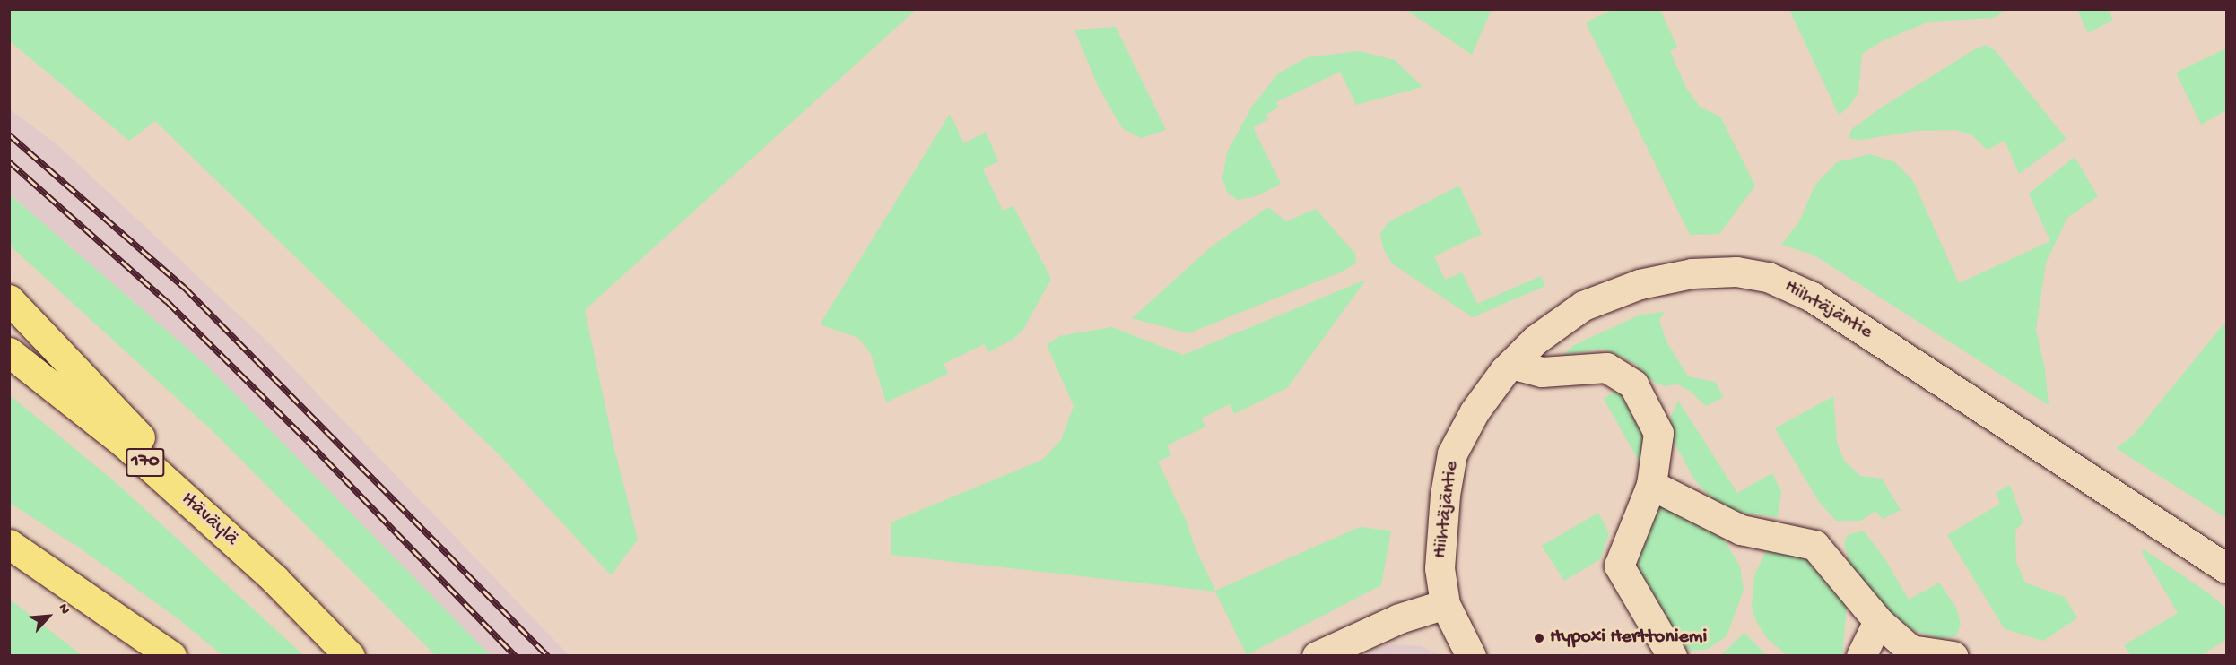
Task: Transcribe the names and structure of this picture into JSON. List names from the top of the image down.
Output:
{
  "streets": {
    "highway": ["170", "Itäväylä"],
    "street": ["Hiihtäjäntie"]
  },
  "places": ["Hypoxi Herttoniemi"],
  "north": "top right"
}
